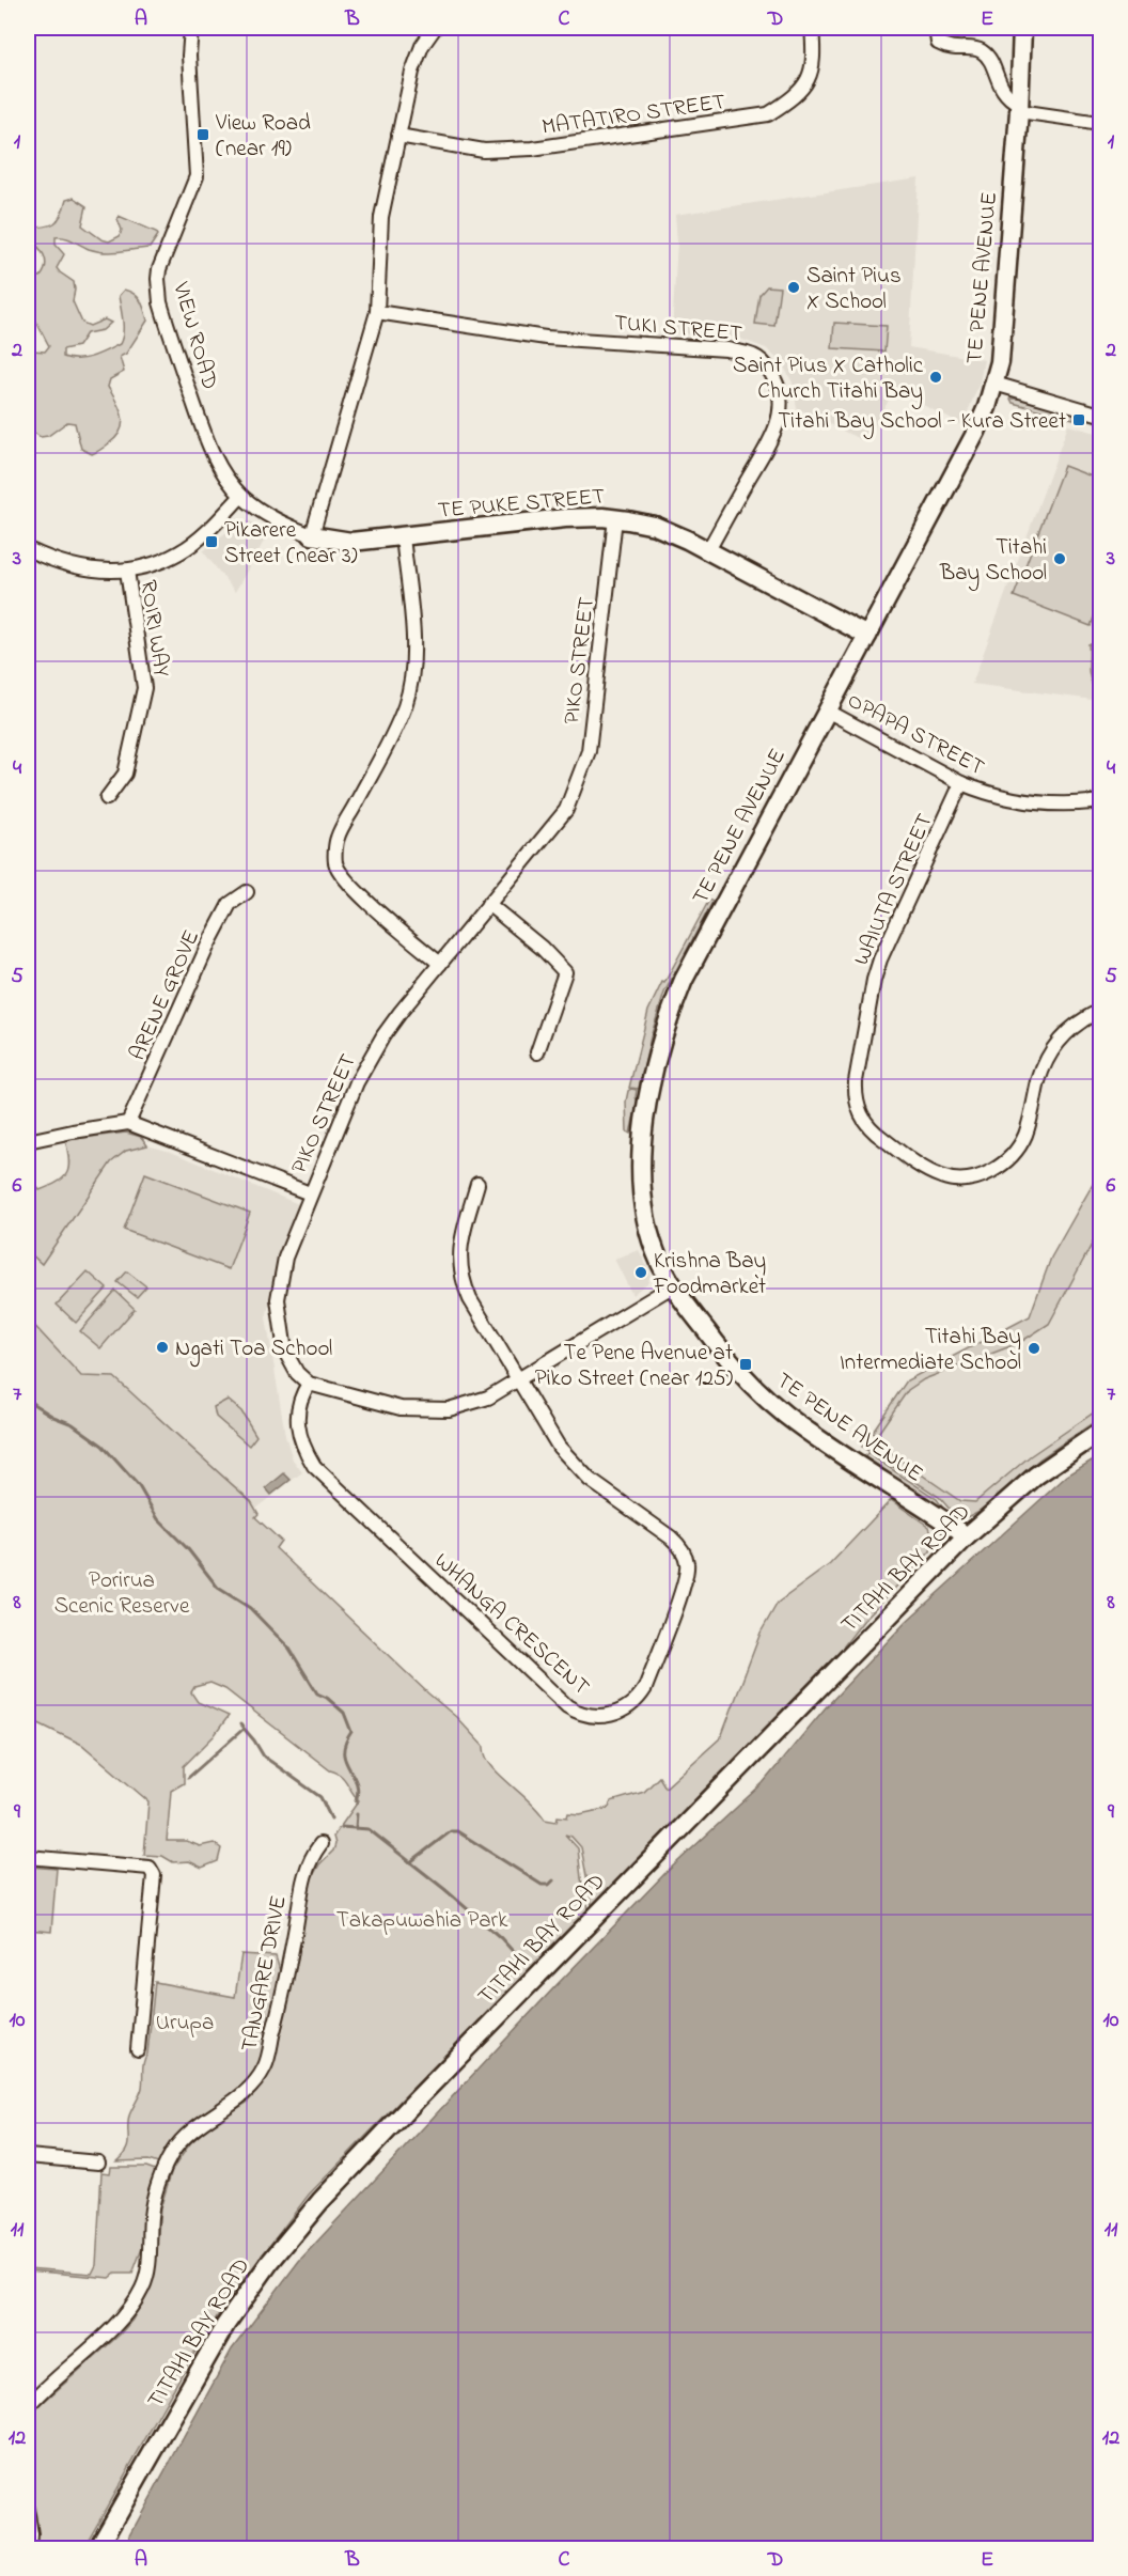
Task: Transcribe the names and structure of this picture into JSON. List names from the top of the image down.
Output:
{
  "streets": {
    "street": [
      "MATATIRO STREET",
      "TE PENE AVENUE",
      "TUKI STREET",
      "VIEW ROAD",
      "TE PUKE STREET",
      "ROIRI WAY",
      "PIKO STREET",
      "OPAPA STREET",
      "WAIUTA STREET",
      "ARENE GROVE",
      "TITAHI BAY ROAD",
      "WHANGA CRESCENT",
      "TANGARE DRIVE"
    ]
  },
  "crossings": [
    ["TE PENE AVENUE", "TE PUKE STREET"],
    ["TE PENE AVENUE", "OPAPA STREET"],
    ["TE PENE AVENUE", "TITAHI BAY ROAD"],
    ["TUKI STREET", "TE PUKE STREET"],
    ["VIEW ROAD", "TE PUKE STREET"],
    ["TE PUKE STREET", "PIKO STREET"],
    ["PIKO STREET", "WHANGA CRESCENT"],
    ["OPAPA STREET", "WAIUTA STREET"]
  ],
  "parks": ["Porirua Scenic Reserve", "Takapuwahia Park", "Urupa"],
  "places": {
    "transit": [
      "View Road (near 19)",
      "Titahi Bay School - Kura Street",
      "Pikarere Street (near 3)",
      "Te Pene Avenue at Piko Street (near 125)"
    ],
    "other": [
      "Saint Pius X School",
      "Saint Pius X Catholic Church Titahi Bay",
      "Titahi Bay School",
      "Krishna Bay Foodmarket",
      "Ngati Toa School",
      "Titahi Bay Intermediate School"
    ]
  },
  "grid": {
    "columns": [
      "A",
      "B",
      "C",
      "D",
      "E"
    ],
    "rows": [
      "1",
      "2",
      "3",
      "4",
      "5",
      "6",
      "7",
      "8",
      "9",
      "10",
      "11",
      "12"
    ]
  }
}
